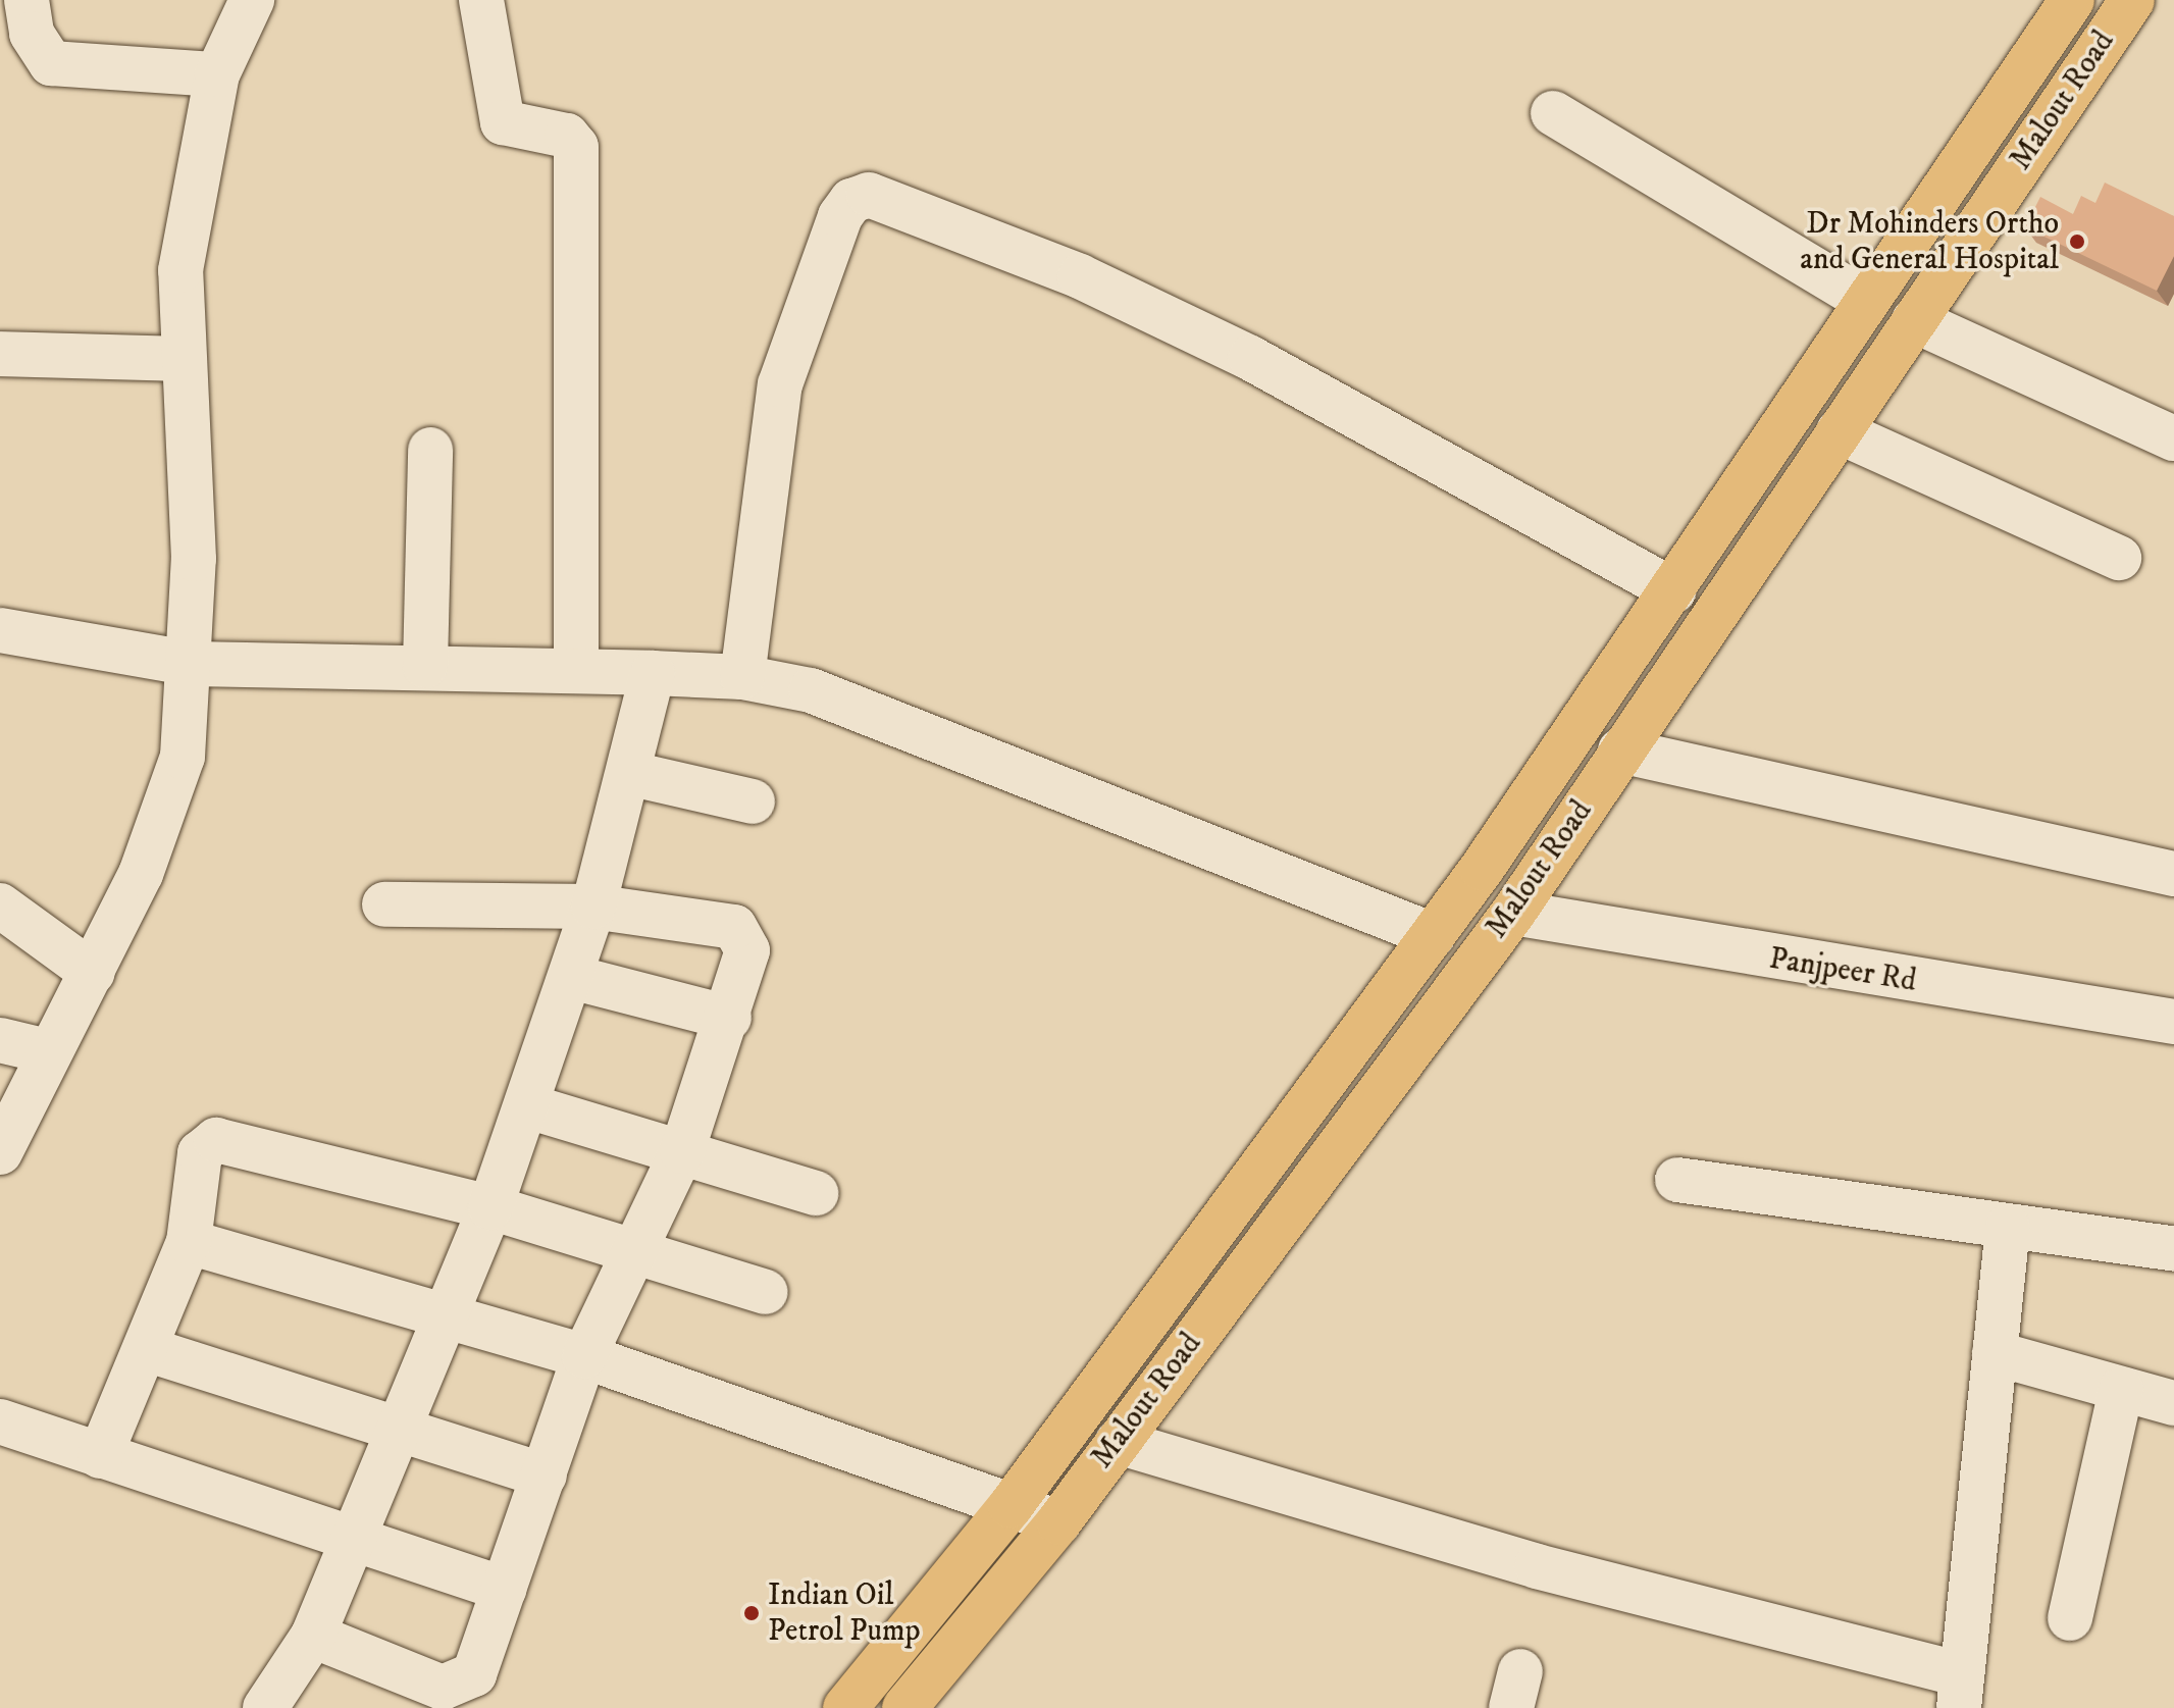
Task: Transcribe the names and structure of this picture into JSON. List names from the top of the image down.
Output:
{
  "streets": {
    "highway": ["Malout Road"],
    "street": ["Panjpeer Rd"]
  },
  "crossings": [
    ["Malout Road", "Panjpeer Rd"]
  ],
  "places": ["Dr Mohinders Ortho and General Hospital", "Indian Oil Petrol Pump"]
}
